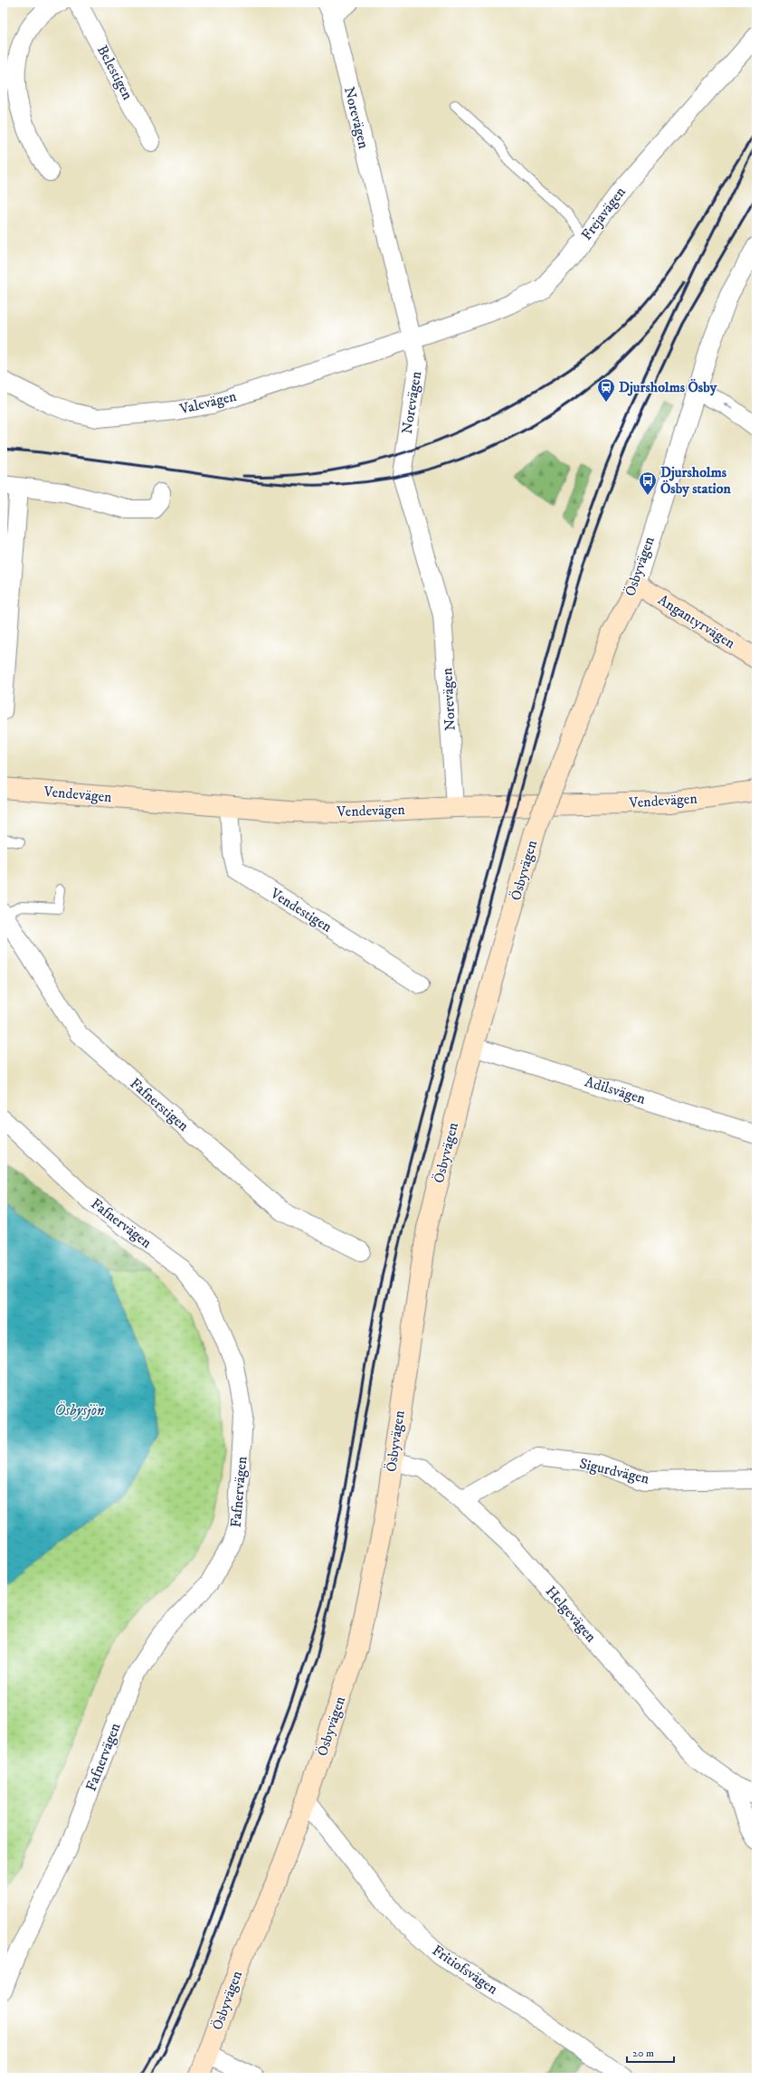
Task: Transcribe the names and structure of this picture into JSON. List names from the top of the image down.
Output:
{
  "streets": {
    "street": [
      "Belestigen",
      "Norevägen",
      "Frejavägen",
      "Valevägen",
      "Ösbyvägen",
      "Angantyrvägen",
      "Vendevägen",
      "Vendestigen",
      "Adilsvägen",
      "Fafnerstigen",
      "Fafnervägen",
      "Sigurdvägen",
      "Helgevägen",
      "Fritiofsvägen"
    ]
  },
  "crossings": [
    ["Norevägen", "Frejavägen"],
    ["Norevägen", "Valevägen"],
    ["Norevägen", "Vendevägen"],
    ["Frejavägen", "Valevägen"],
    ["Ösbyvägen", "Angantyrvägen"],
    ["Ösbyvägen", "Adilsvägen"],
    ["Ösbyvägen", "Helgevägen"],
    ["Ösbyvägen", "Fritiofsvägen"],
    ["Vendevägen", "Vendestigen"],
    ["Sigurdvägen", "Helgevägen"]
  ],
  "water": ["Ösbysjön"],
  "places": {
    "station": ["Djursholms Ösby"],
    "bus stop": ["Djursholms Ösby station"]
  },
  "scale_bar": "20 m"
}
